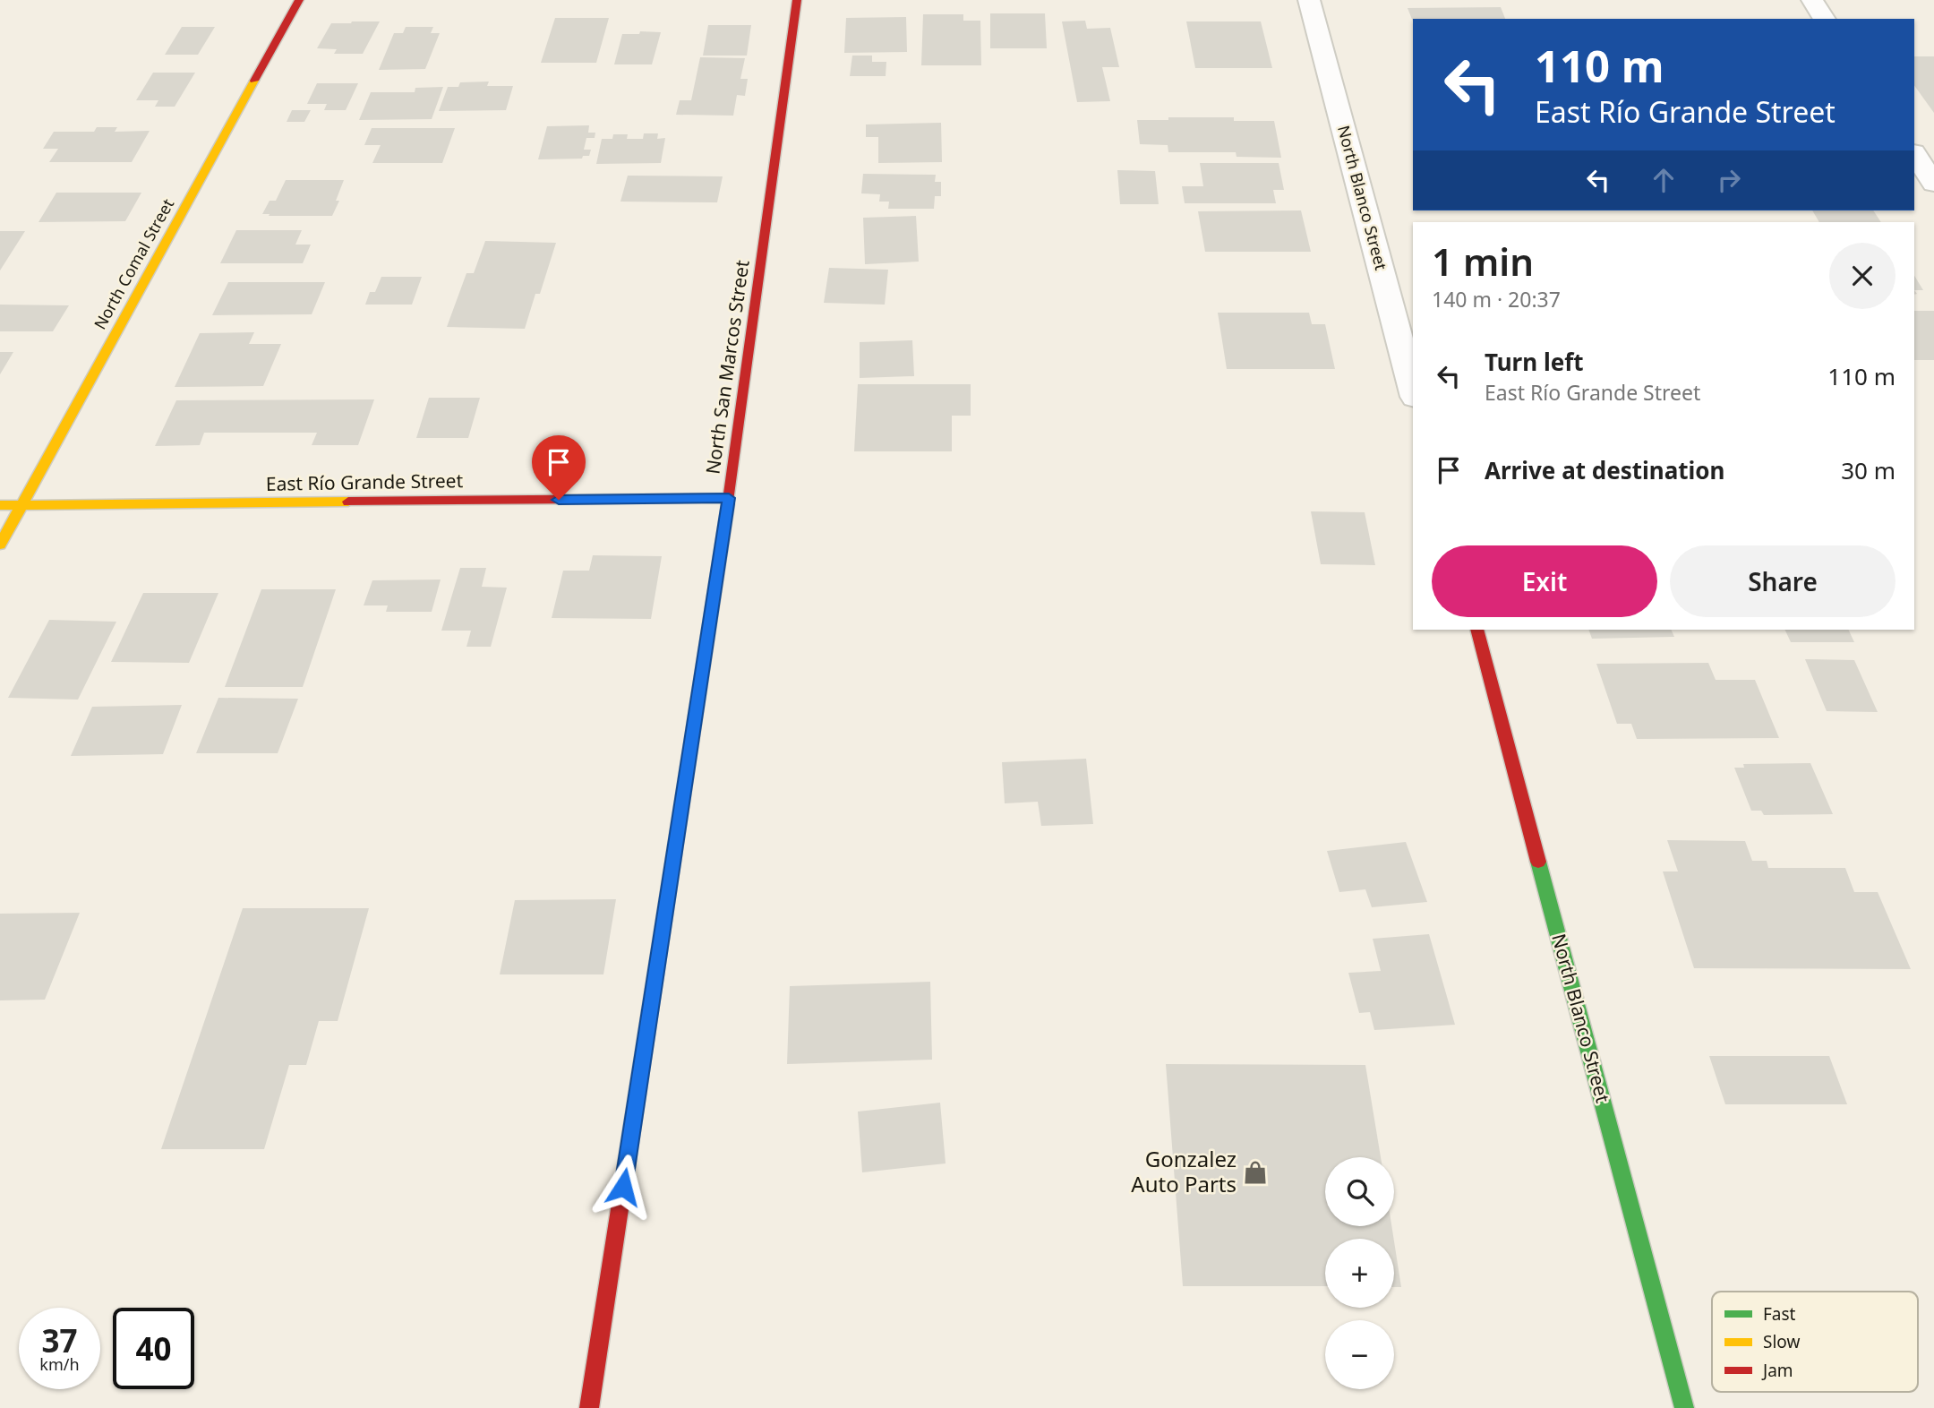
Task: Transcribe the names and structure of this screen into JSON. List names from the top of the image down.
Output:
{
  "streets": {
    "street": [
      "North Blanco Street",
      "North Comal Street",
      "North San Marcos Street",
      "East Río Grande Street"
    ]
  },
  "crossings": [
    ["North Comal Street", "East Río Grande Street"],
    ["North San Marcos Street", "East Río Grande Street"]
  ],
  "places": {
    "shop": ["Gonzalez Auto Parts"]
  },
  "legend": ["Fast", "Slow", "Jam"],
  "page": {
    "turn": ["110 m", "East Río Grande Street"],
    "heading": ["1 min", "140 m · 20:37"],
    "list": [
      {
        "name": "Turn left",
        "note": "East Río Grande Street",
        "value": "110 m"
      },
      {
        "name": "Arrive at destination",
        "value": "30 m"
      }
    ],
    "buttons": ["Exit", "Share"],
    "map_buttons": ["+", "−"],
    "speed": "37 km/h",
    "limit": "40"
  }
}
